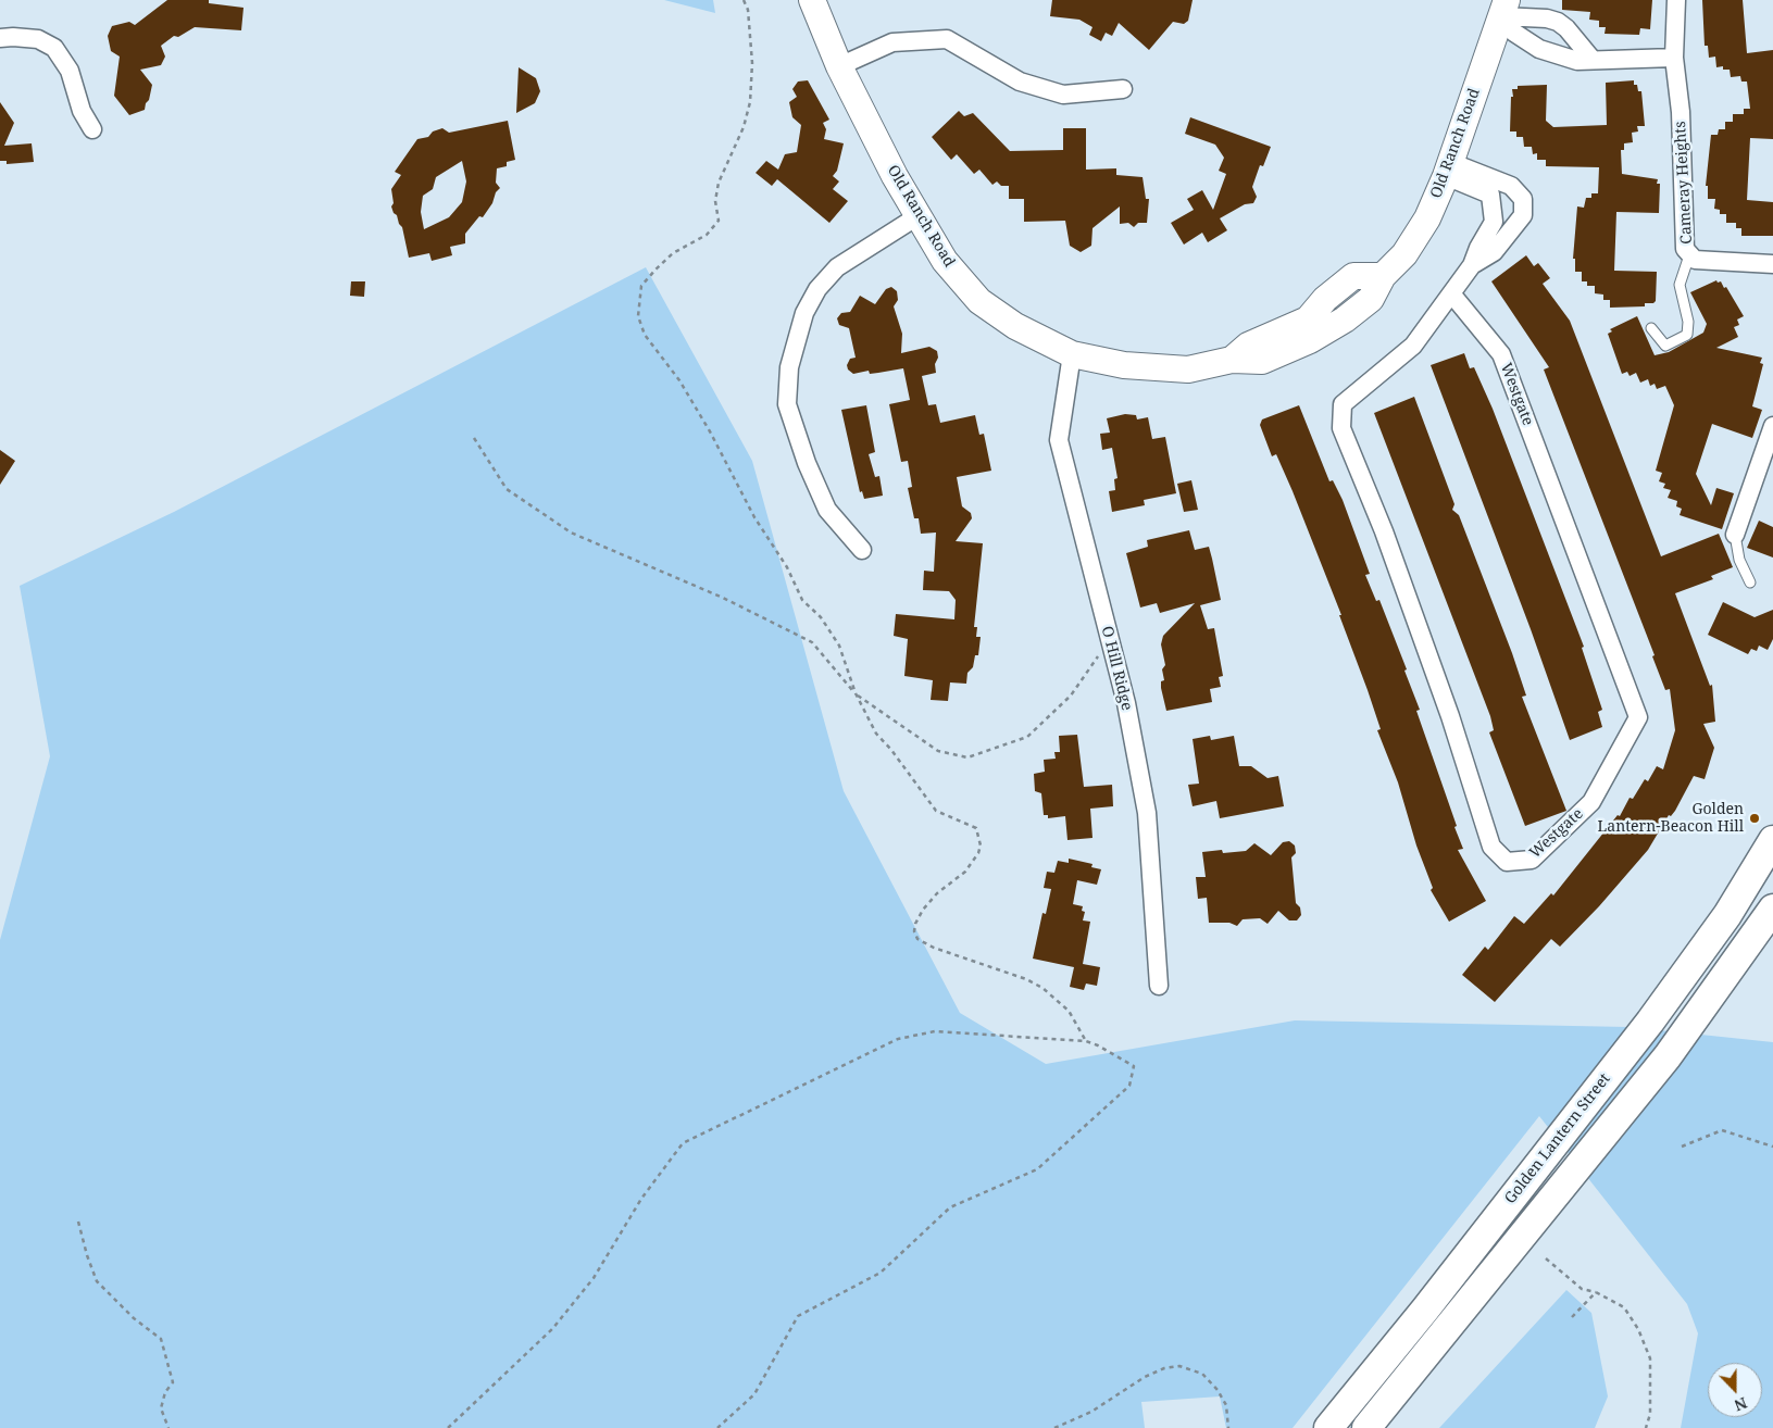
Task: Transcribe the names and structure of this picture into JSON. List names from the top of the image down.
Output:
{
  "streets": {
    "main road": ["Golden Lantern Street"],
    "street": [
      "Old Ranch Road",
      "Cameray Heights",
      "Westgate",
      "O Hill Ridge"
    ]
  },
  "crossings": [
    ["Old Ranch Road", "Westgate"],
    ["Old Ranch Road", "O Hill Ridge"]
  ],
  "places": ["Golden Lantern-Beacon Hill"],
  "north": "bottom"
}
